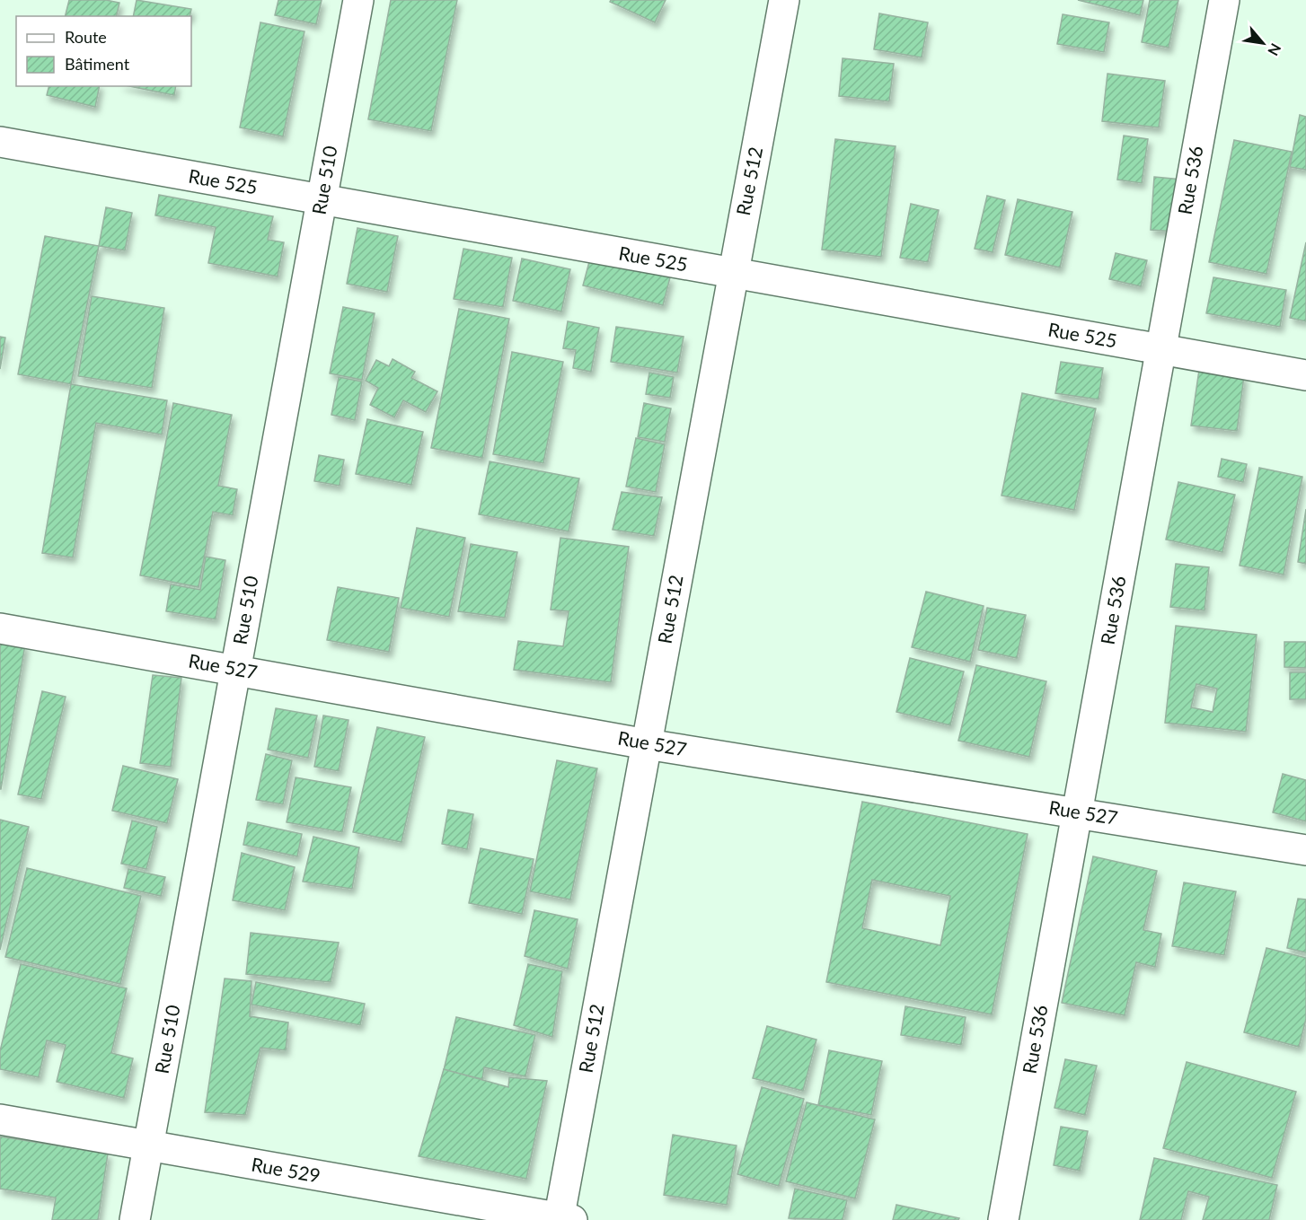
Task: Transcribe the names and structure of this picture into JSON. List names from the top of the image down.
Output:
{
  "streets": {
    "street": [
      "Rue 510",
      "Rue 536",
      "Rue 512",
      "Rue 525",
      "Rue 527",
      "Rue 529"
    ]
  },
  "crossings": [
    ["Rue 510", "Rue 525"],
    ["Rue 510", "Rue 527"],
    ["Rue 510", "Rue 529"],
    ["Rue 536", "Rue 525"],
    ["Rue 536", "Rue 527"],
    ["Rue 512", "Rue 525"],
    ["Rue 512", "Rue 527"],
    ["Rue 512", "Rue 529"]
  ],
  "legend": ["Route", "Bâtiment"],
  "north": "bottom right"
}
